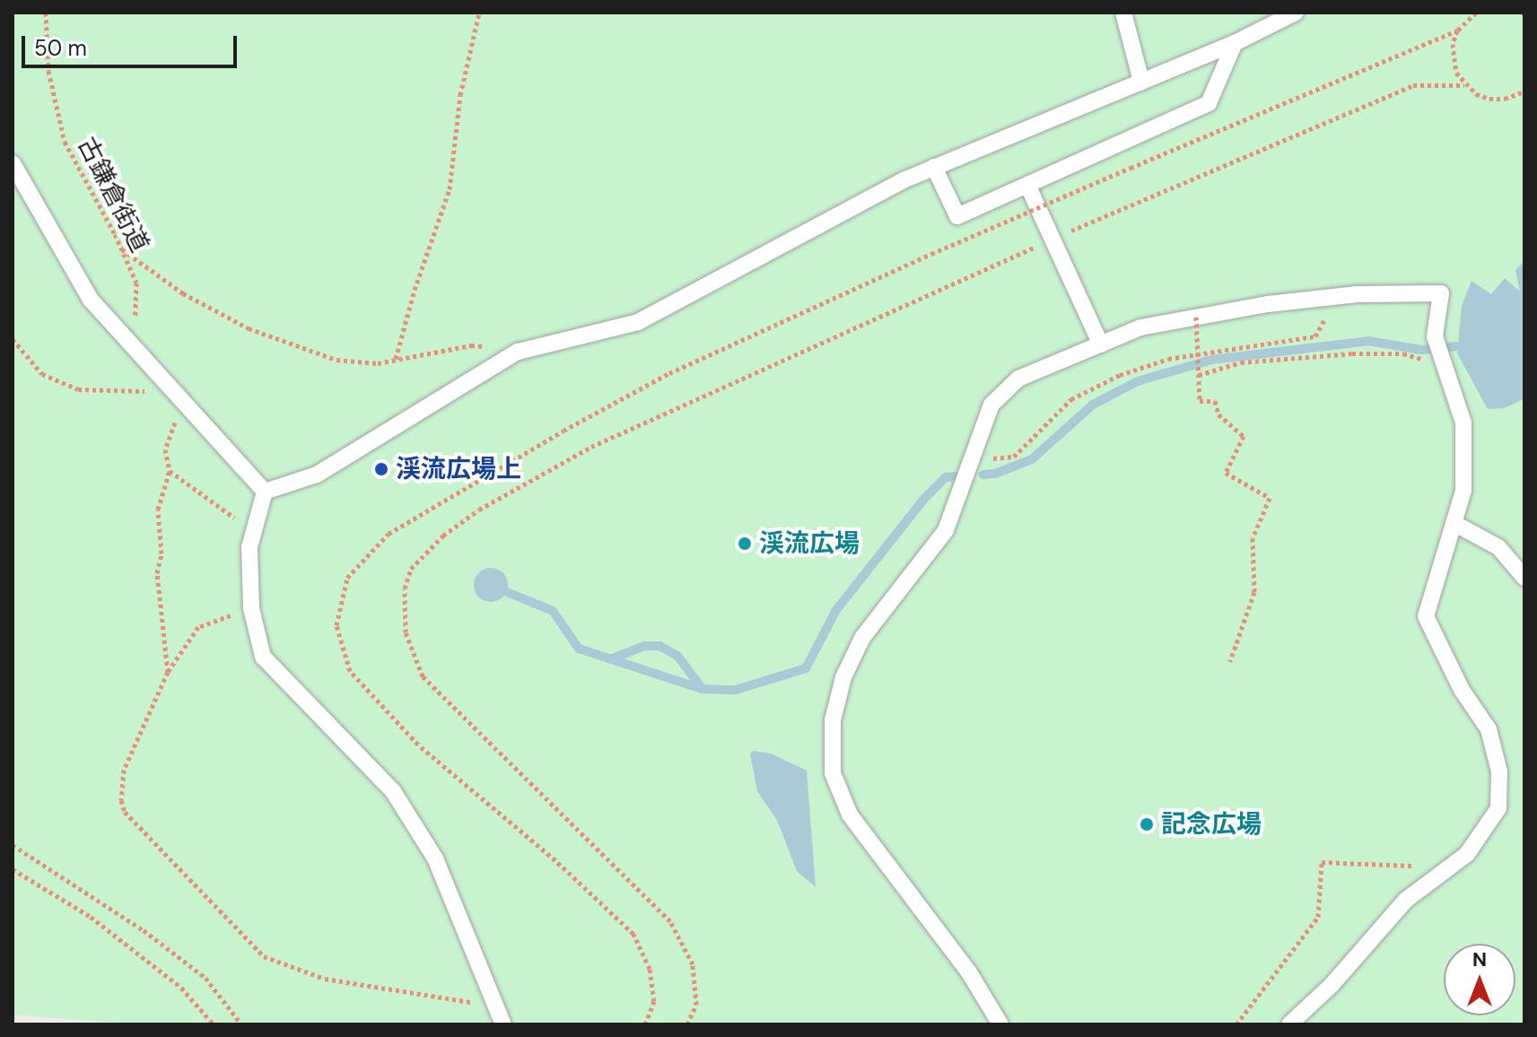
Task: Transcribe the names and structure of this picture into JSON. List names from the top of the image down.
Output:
{
  "streets": {
    "path": ["古鎌倉街道"]
  },
  "places": ["渓流広場上", "渓流広場", "記念広場"],
  "scale_bar": "50 m",
  "north": "top"
}
